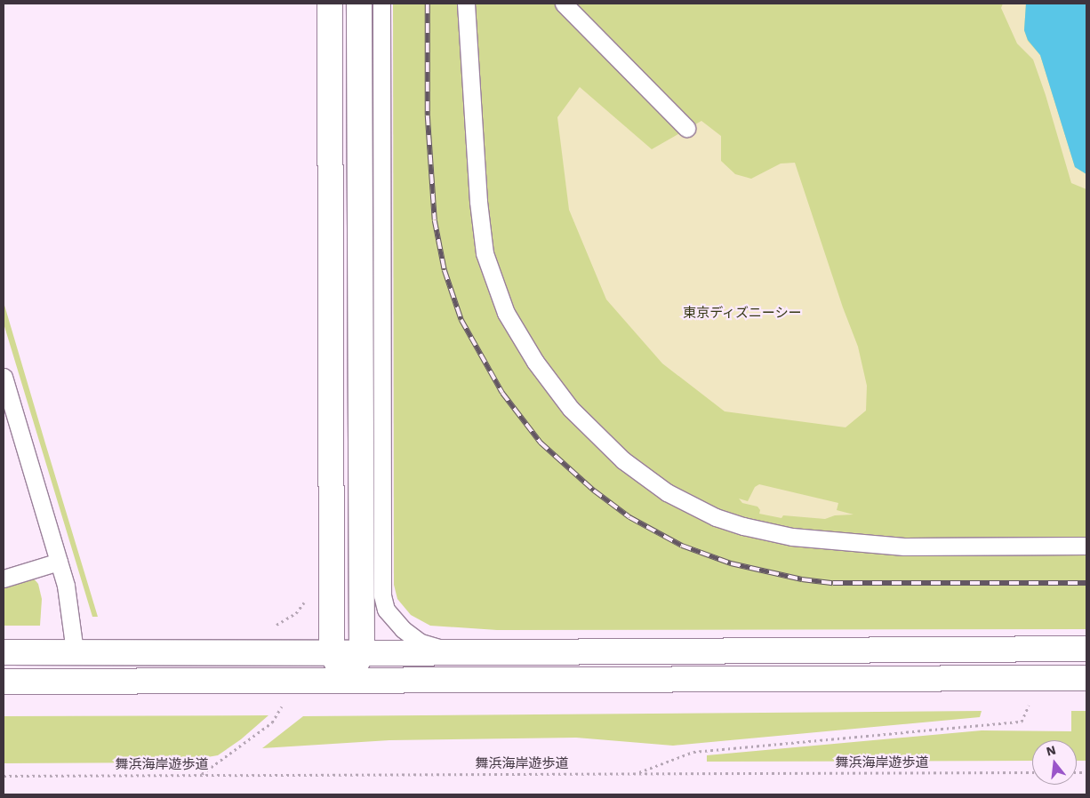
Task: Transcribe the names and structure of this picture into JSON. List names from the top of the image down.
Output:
{
  "streets": {
    "path": ["舞浜海岸遊歩道"]
  },
  "parks": ["東京ディズニーシー"],
  "north": "top"
}
